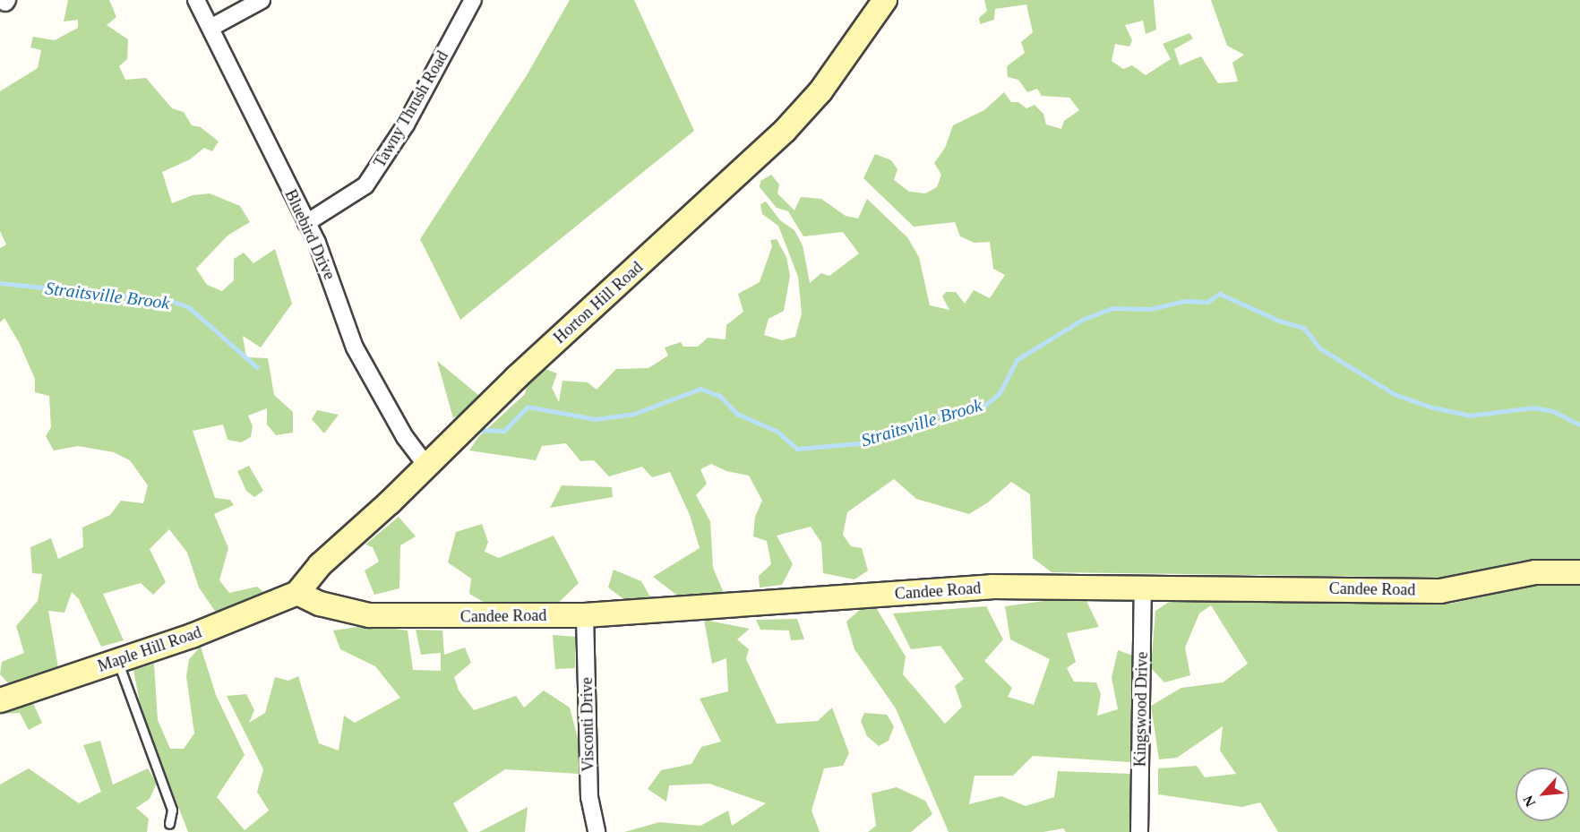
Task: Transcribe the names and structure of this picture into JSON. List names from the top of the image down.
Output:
{
  "streets": {
    "street": [
      "Tawny Thrush Road",
      "Bluebird Drive",
      "Horton Hill Road",
      "Candee Road",
      "Maple Hill Road",
      "Kingswood Drive",
      "Visconti Drive"
    ]
  },
  "crossings": [
    ["Tawny Thrush Road", "Bluebird Drive"],
    ["Bluebird Drive", "Horton Hill Road"],
    ["Horton Hill Road", "Candee Road"],
    ["Horton Hill Road", "Maple Hill Road"],
    ["Candee Road", "Maple Hill Road"],
    ["Candee Road", "Kingswood Drive"],
    ["Candee Road", "Visconti Drive"]
  ],
  "water": ["Straitsville Brook"],
  "north": "bottom left"
}
